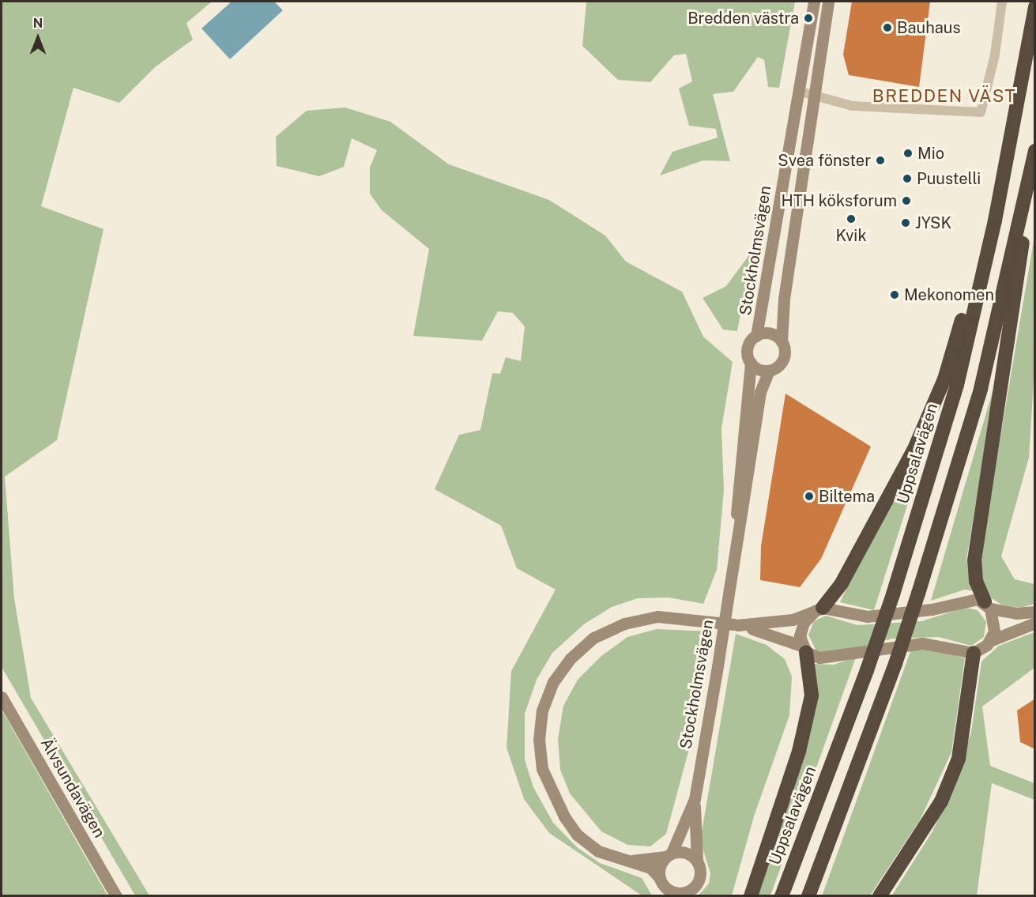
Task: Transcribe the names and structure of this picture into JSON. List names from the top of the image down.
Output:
{
  "streets": {
    "highway": ["Uppsalavägen"],
    "main road": ["Stockholmsvägen", "Älvsundavägen"]
  },
  "districts": ["BREDDEN VÄST"],
  "places": [
    "Bredden västra",
    "Bauhaus",
    "Mio",
    "Svea fönster",
    "Puustelli",
    "HTH köksforum",
    "Kvik",
    "JYSK",
    "Mekonomen",
    "Biltema"
  ],
  "north": "top"
}
